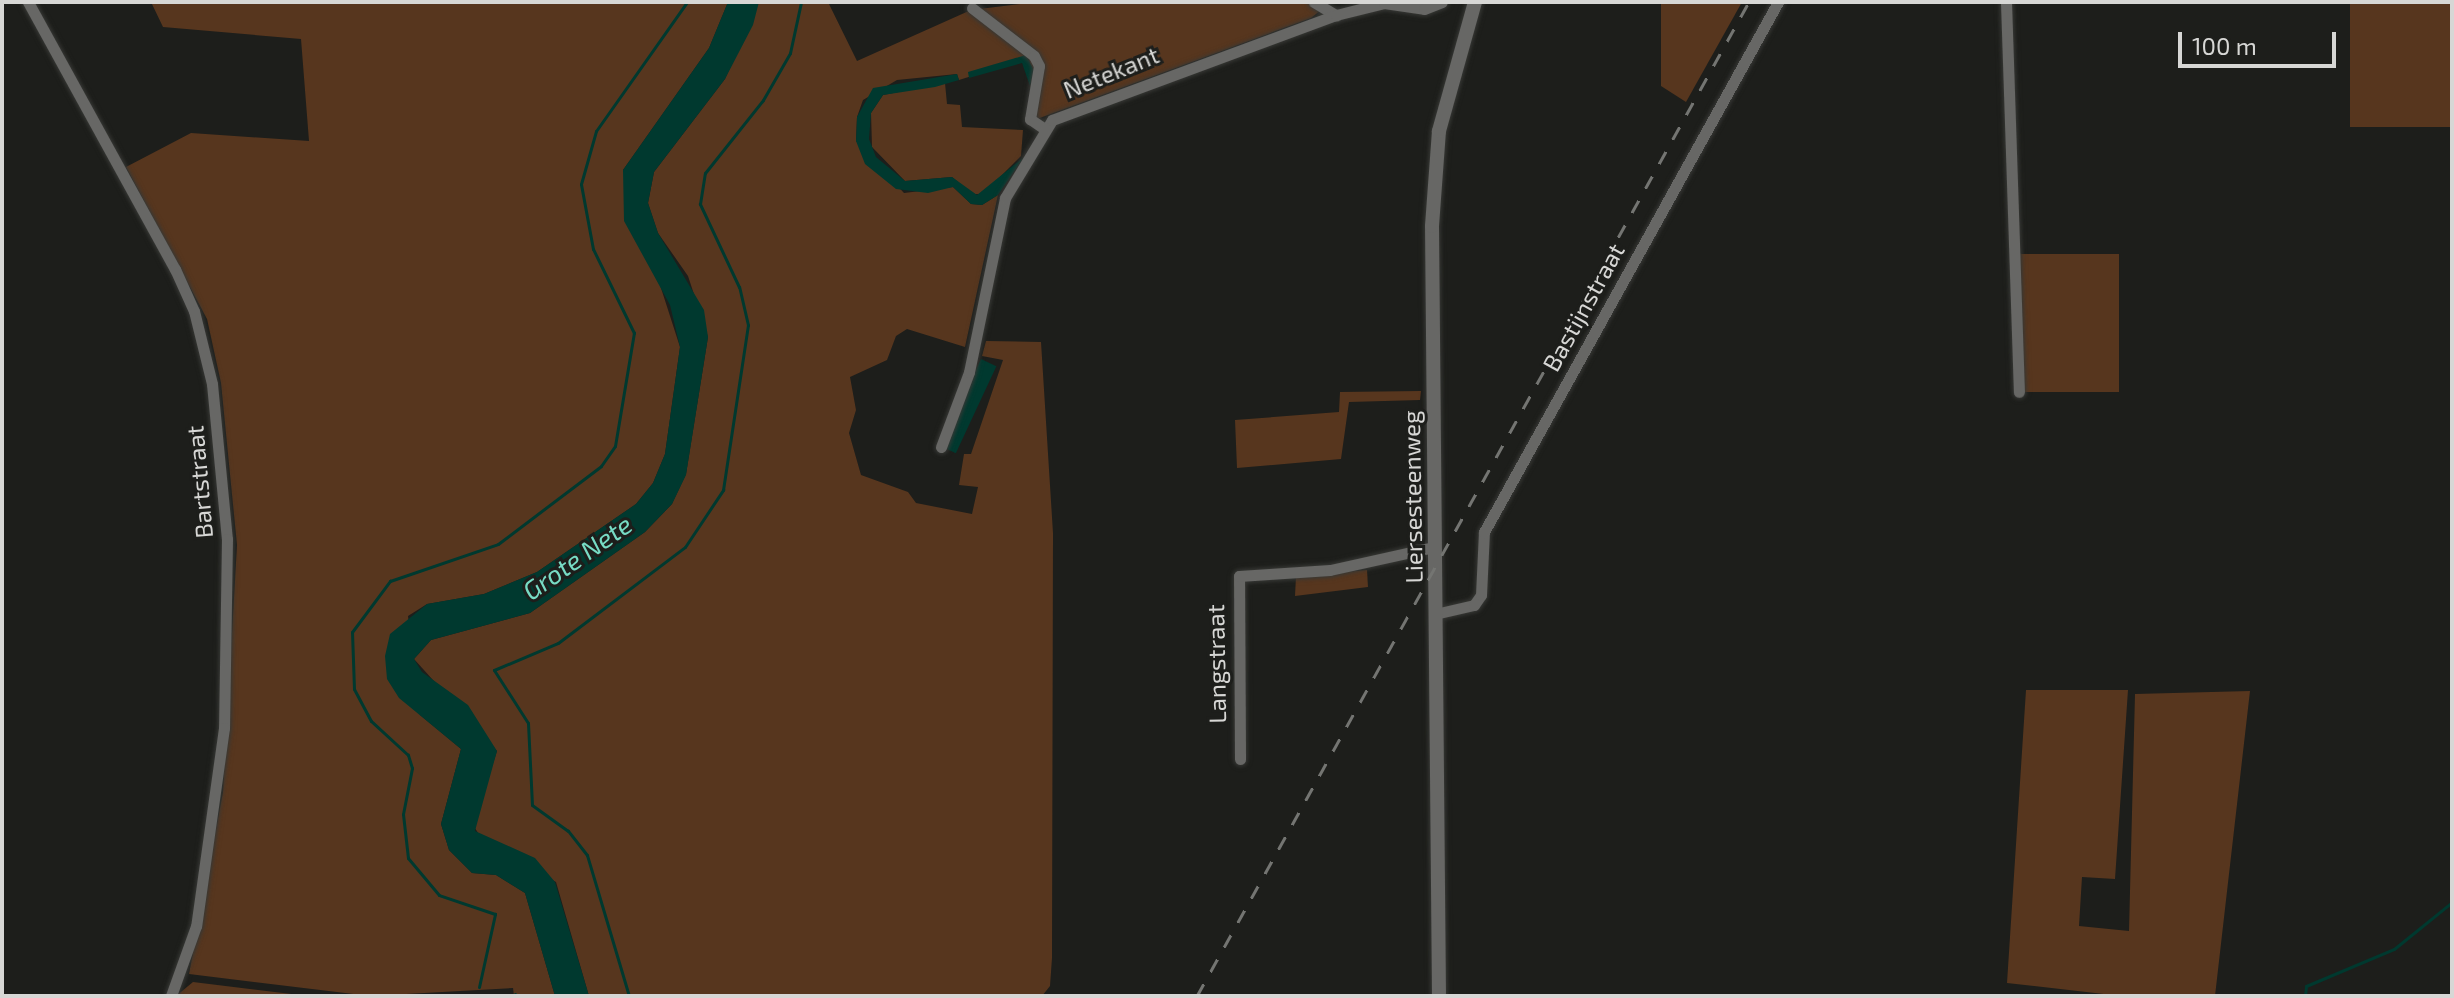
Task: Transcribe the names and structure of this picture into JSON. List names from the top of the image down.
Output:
{
  "streets": {
    "street": [
      "Netekant",
      "Bastijnstraat",
      "Bartstraat",
      "Liersesteenweg",
      "Langstraat"
    ]
  },
  "crossings": [
    ["Bastijnstraat", "Liersesteenweg"],
    ["Liersesteenweg", "Langstraat"]
  ],
  "water": ["Grote Nete"],
  "scale_bar": "100 m"
}
